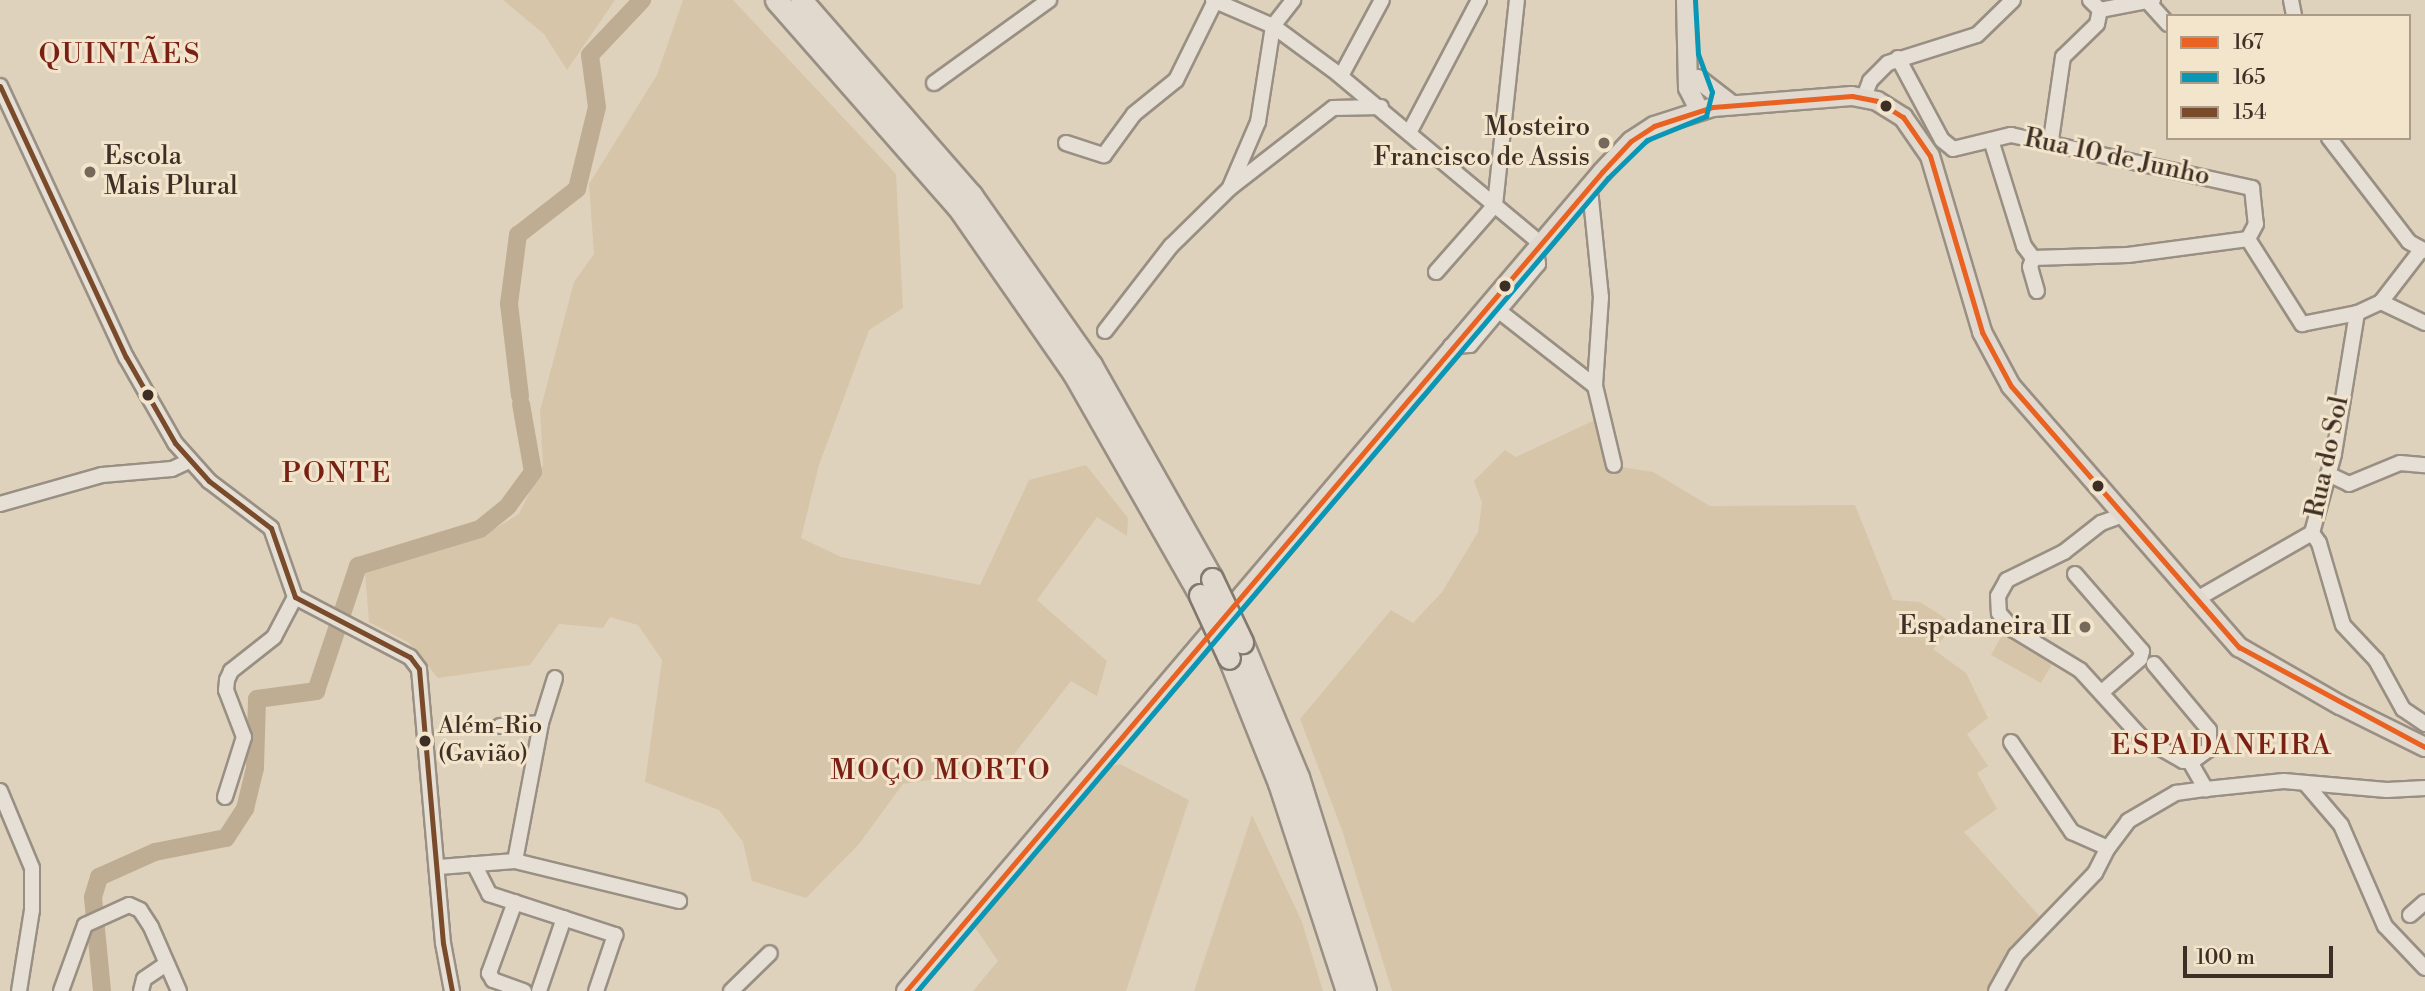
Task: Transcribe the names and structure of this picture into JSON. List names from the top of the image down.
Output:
{
  "streets": {
    "street": ["Rua 10 de Junho", "Rua do Sol"]
  },
  "districts": [
    "QUINTÃES",
    "PONTE",
    "ESPADANEIRA",
    "MOÇO MORTO"
  ],
  "places": [
    "Mosteiro Francisco de Assis",
    "Escola Mais Plural",
    "Espadaneira II",
    "Além-Rio (Gavião)"
  ],
  "lines": ["transit line 165", "transit line 154", "transit line 167"],
  "legend": ["167", "165", "154"],
  "scale_bar": "100 m"
}
